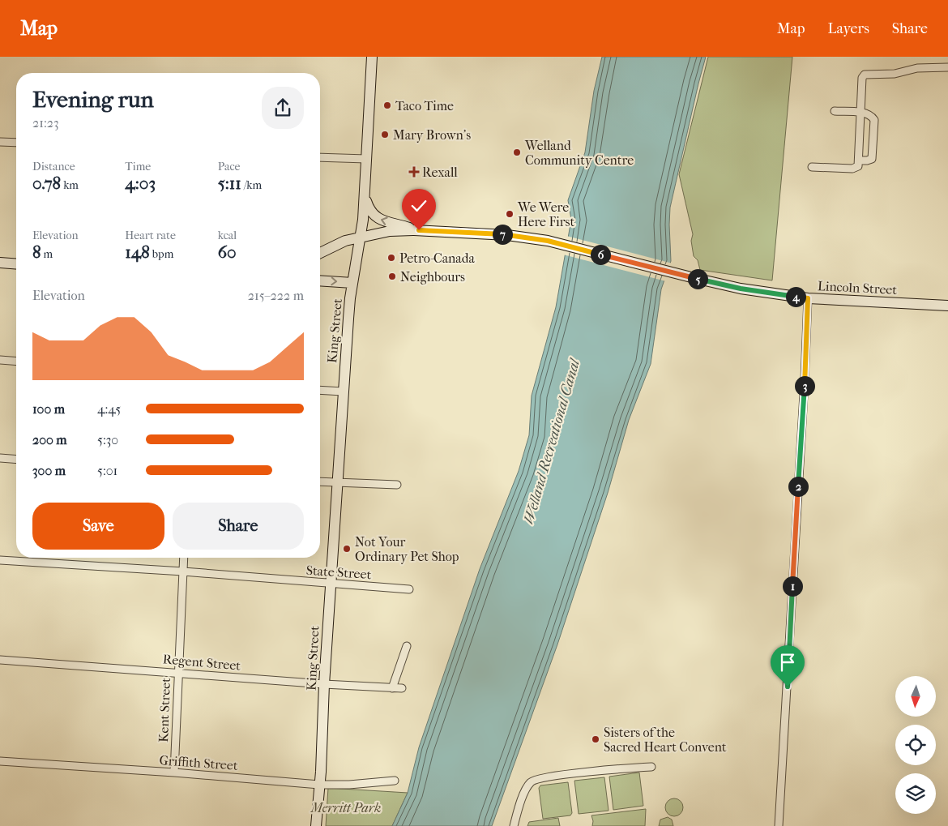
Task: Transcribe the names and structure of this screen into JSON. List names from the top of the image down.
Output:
{
  "streets": {
    "main road": ["Lincoln Street", "King Street"],
    "street": [
      "State Street",
      "Regent Street",
      "Kent Street",
      "Griffith Street"
    ]
  },
  "crossings": [
    ["Lincoln Street", "King Street"],
    ["King Street", "State Street"],
    ["King Street", "Regent Street"],
    ["King Street", "Griffith Street"],
    ["State Street", "Kent Street"],
    ["Regent Street", "Kent Street"],
    ["Kent Street", "Griffith Street"]
  ],
  "water": ["Welland Recreational Canal"],
  "parks": ["Merritt Park"],
  "places": {
    "other": [
      "Taco Time",
      "Mary Brown's",
      "Welland Community Centre",
      "We Were Here First",
      "Petro-Canada",
      "Neighbours",
      "Not Your Ordinary Pet Shop",
      "Sisters of the Sacred Heart Convent"
    ],
    "health": ["Rexall"]
  },
  "north": "bottom",
  "page": {
    "header": "Map",
    "nav": ["Map", "Layers", "Share"],
    "heading": ["Evening run", "21:23"],
    "stats": [
      ["Distance", "0.78 km"],
      ["Time", "4:03"],
      ["Pace", "5:11 /km"],
      ["Elevation", "8 m"],
      ["Heart rate", "148 bpm"],
      ["kcal", "60"]
    ],
    "pins": [
      "7",
      "6",
      "5",
      "4",
      "3",
      "2",
      "1"
    ],
    "chart": ["Elevation", "215–222 m"],
    "list": [
      {
        "name": "100 m",
        "note": "4:45"
      },
      {
        "name": "200 m",
        "note": "5:30"
      },
      {
        "name": "300 m",
        "note": "5:01"
      }
    ],
    "buttons": ["Save", "Share"]
  }
}
